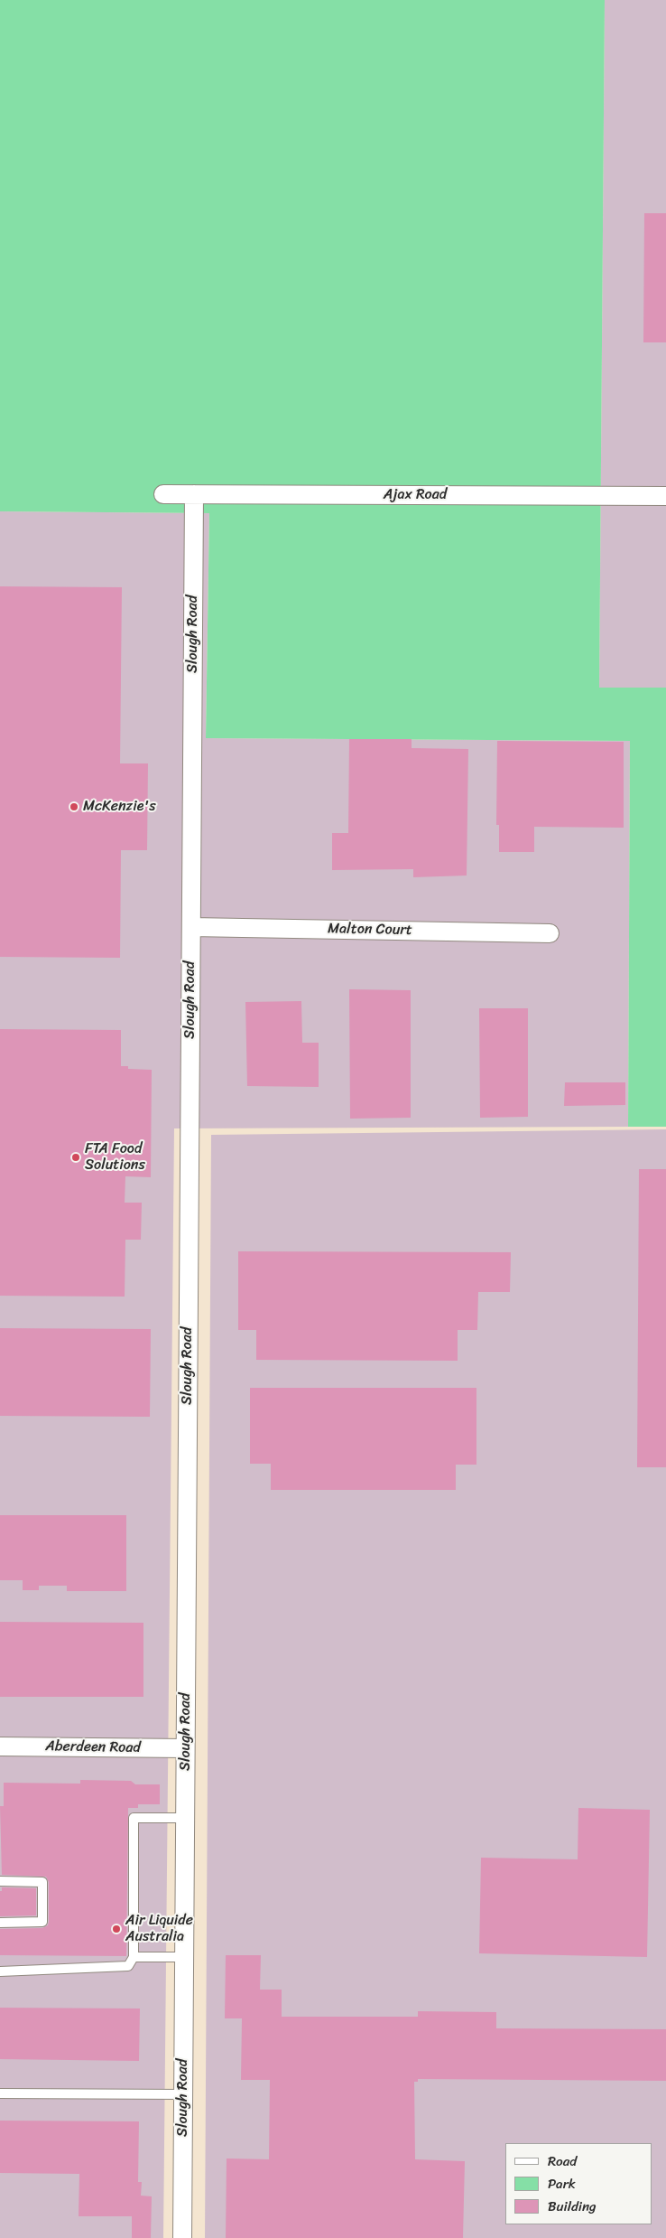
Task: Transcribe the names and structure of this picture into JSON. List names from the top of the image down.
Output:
{
  "streets": {
    "street": [
      "Ajax Road",
      "Slough Road",
      "Malton Court",
      "Aberdeen Road"
    ]
  },
  "crossings": [
    ["Ajax Road", "Slough Road"],
    ["Slough Road", "Malton Court"],
    ["Slough Road", "Aberdeen Road"]
  ],
  "places": ["McKenzie's", "FTA Food Solutions", "Air Liquide Australia"],
  "legend": ["Road", "Park", "Building"]
}
